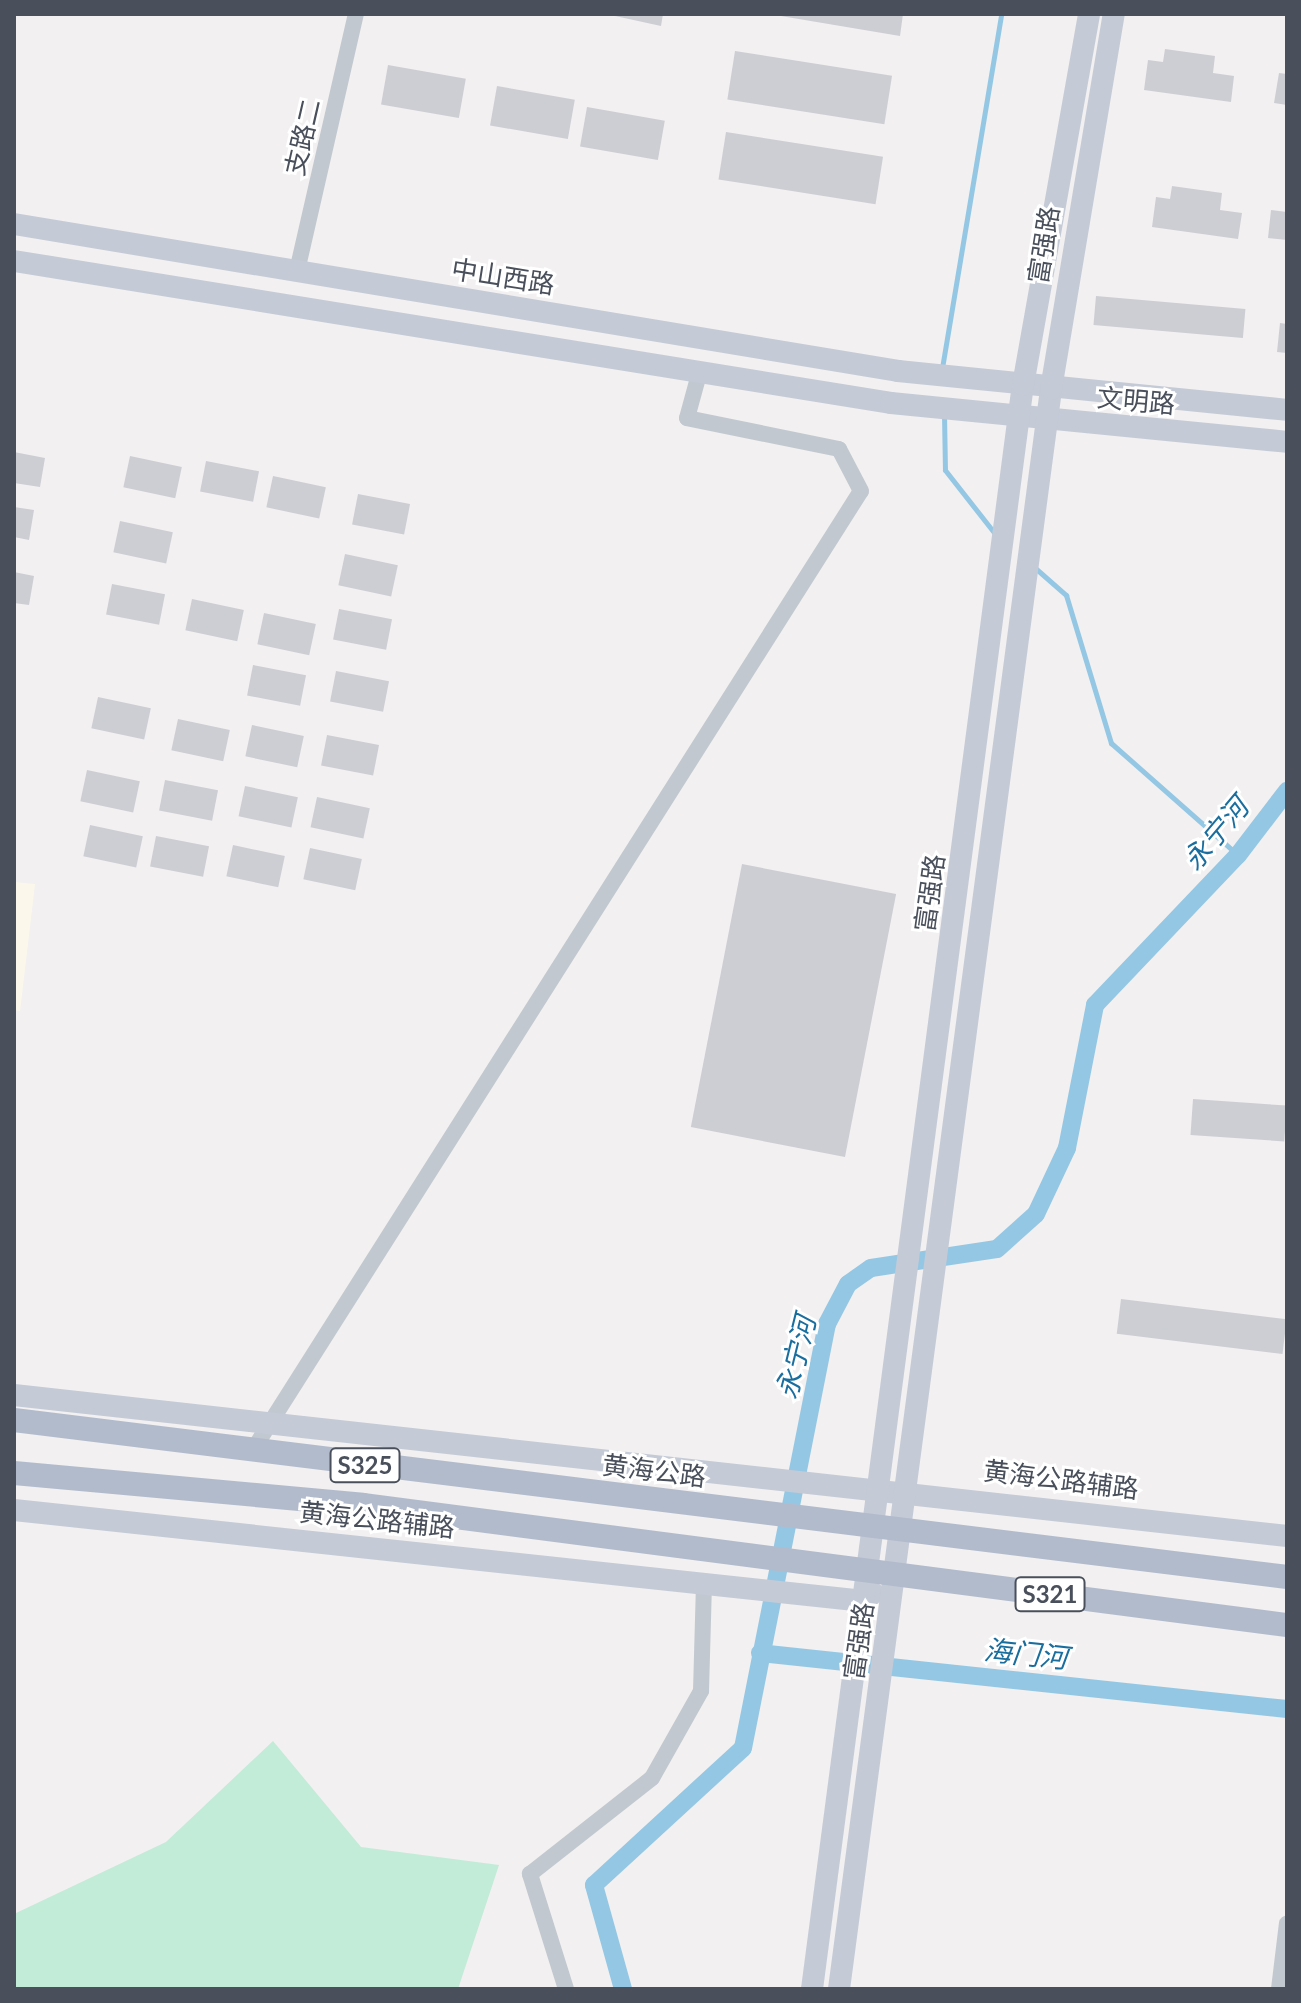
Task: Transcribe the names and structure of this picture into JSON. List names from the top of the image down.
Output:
{
  "streets": {
    "main road": [
      "富强路",
      "中山西路",
      "文明路",
      "S325",
      "黄海公路",
      "黄海公路辅路",
      "S321"
    ],
    "street": ["支路二"]
  },
  "crossings": [
    ["支路二", "中山西路"],
    ["富强路", "文明路"],
    ["富强路", "黄海公路"],
    ["富强路", "黄海公路辅路"],
    ["富强路", "S321"],
    ["中山西路", "文明路"],
    ["S325", "S321"]
  ],
  "water": ["永宁河", "海门河"]
}
